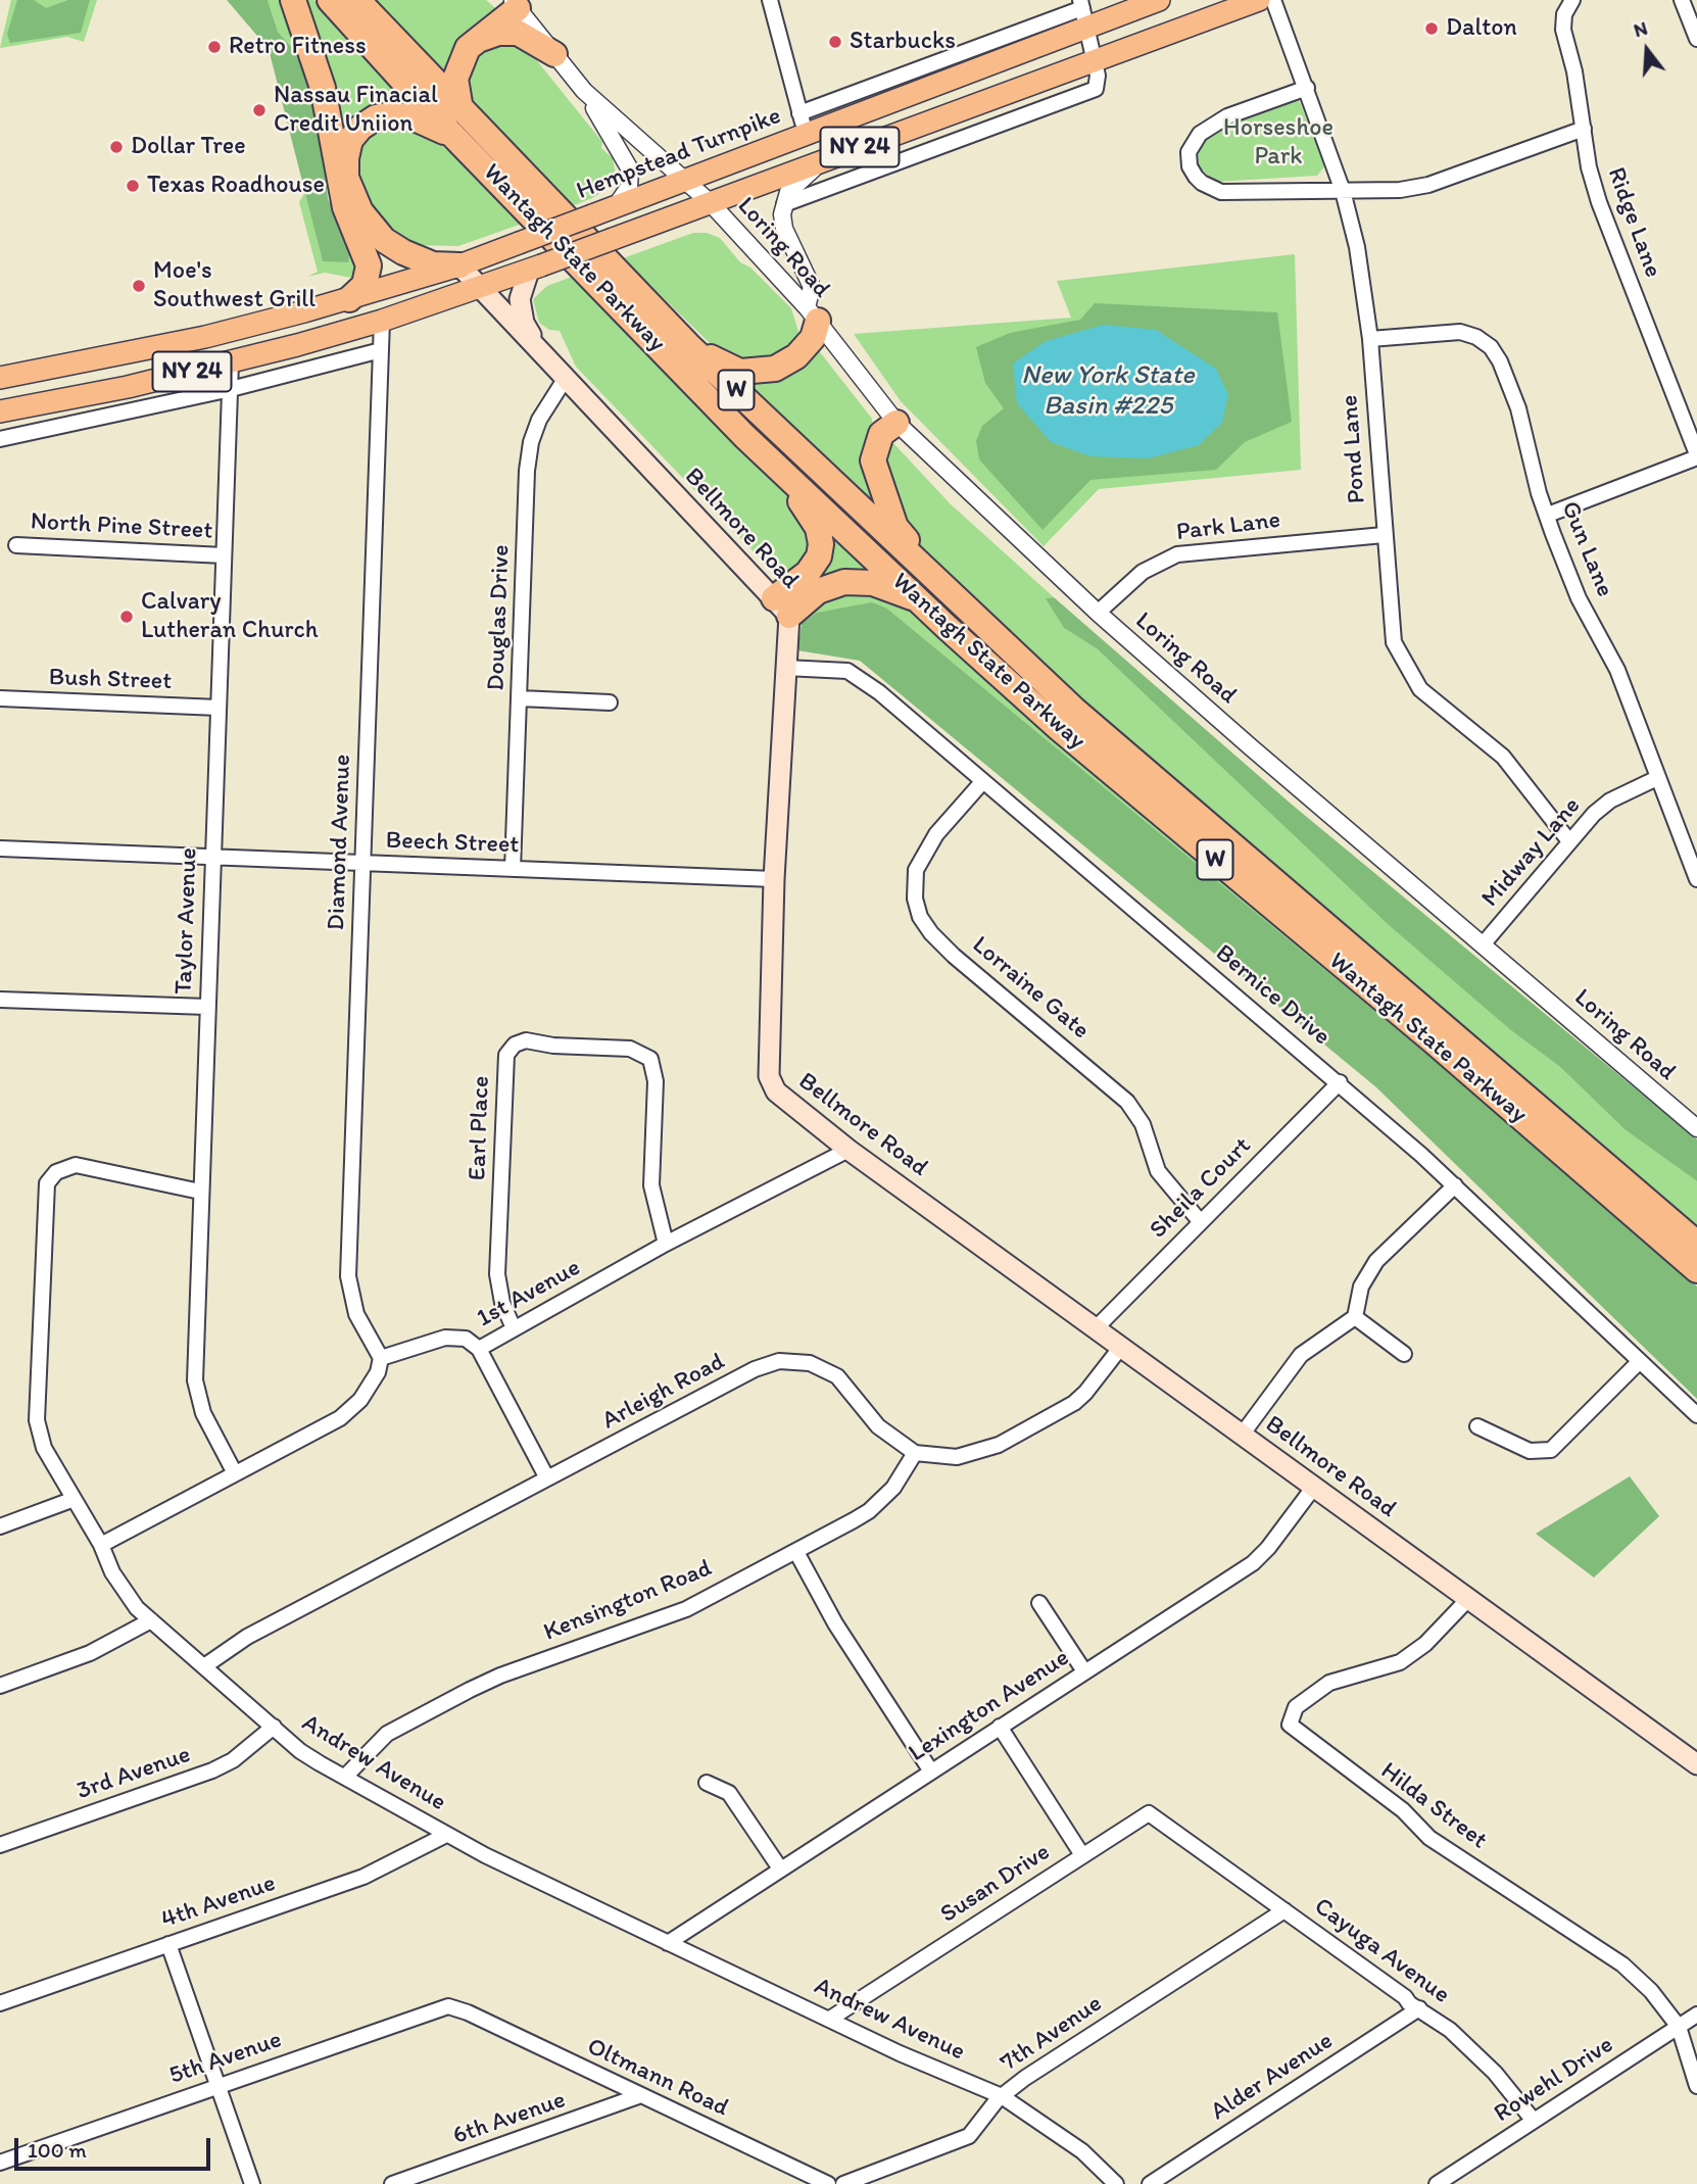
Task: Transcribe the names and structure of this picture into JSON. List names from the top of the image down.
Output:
{
  "streets": {
    "highway": ["Wantagh State Parkway", "W"],
    "main road": ["NY 24", "Hempstead Turnpike", "Bellmore Road"],
    "street": [
      "Ridge Lane",
      "Loring Road",
      "Pond Lane",
      "North Pine Street",
      "Park Lane",
      "Gun Lane",
      "Douglas Drive",
      "Bush Street",
      "Diamond Avenue",
      "Beech Street",
      "Midway Lane",
      "Taylor Avenue",
      "Lorraine Gate",
      "Bernice Drive",
      "Earl Place",
      "Sheila Court",
      "1st Avenue",
      "Arleigh Road",
      "Kensington Road",
      "Lexington Avenue",
      "Andrew Avenue",
      "3rd Avenue",
      "Hilda Street",
      "Susan Drive",
      "4th Avenue",
      "Cayuga Avenue",
      "7th Avenue",
      "5th Avenue",
      "Alder Avenue",
      "Oltmann Road",
      "Rowehl Drive",
      "6th Avenue"
    ]
  },
  "crossings": [
    ["NY 24", "Loring Road"],
    ["NY 24", "Bellmore Road"],
    ["NY 24", "Diamond Avenue"],
    ["NY 24", "Taylor Avenue"],
    ["Hempstead Turnpike", "Loring Road"],
    ["Hempstead Turnpike", "Bellmore Road"],
    ["Loring Road", "Park Lane"],
    ["Loring Road", "Midway Lane"],
    ["Pond Lane", "Park Lane"],
    ["Pond Lane", "Gun Lane"],
    ["Pond Lane", "Midway Lane"],
    ["North Pine Street", "Taylor Avenue"],
    ["Bellmore Road", "Douglas Drive"],
    ["Bellmore Road", "Beech Street"],
    ["Bellmore Road", "Bernice Drive"],
    ["Bellmore Road", "Sheila Court"],
    ["Bellmore Road", "1st Avenue"],
    ["Bellmore Road", "Lexington Avenue"],
    ["Bellmore Road", "Hilda Street"],
    ["Gun Lane", "Midway Lane"],
    ["Douglas Drive", "Beech Street"],
    ["Bush Street", "Taylor Avenue"],
    ["Diamond Avenue", "Beech Street"],
    ["Diamond Avenue", "1st Avenue"],
    ["Beech Street", "Taylor Avenue"],
    ["Taylor Avenue", "Andrew Avenue"],
    ["Lorraine Gate", "Bernice Drive"],
    ["Lorraine Gate", "Sheila Court"],
    ["Bernice Drive", "Sheila Court"],
    ["Earl Place", "1st Avenue"],
    ["Arleigh Road", "Kensington Road"],
    ["Arleigh Road", "Andrew Avenue"],
    ["Kensington Road", "Andrew Avenue"],
    ["Lexington Avenue", "Andrew Avenue"],
    ["Andrew Avenue", "3rd Avenue"],
    ["Andrew Avenue", "Susan Drive"],
    ["Andrew Avenue", "4th Avenue"],
    ["Andrew Avenue", "7th Avenue"],
    ["Hilda Street", "Rowehl Drive"],
    ["Susan Drive", "Cayuga Avenue"],
    ["Cayuga Avenue", "7th Avenue"],
    ["Cayuga Avenue", "Alder Avenue"],
    ["Cayuga Avenue", "Rowehl Drive"],
    ["5th Avenue", "Oltmann Road"],
    ["Oltmann Road", "6th Avenue"]
  ],
  "water": ["New York State Basin #225"],
  "parks": ["Horseshoe Park"],
  "places": [
    "Dalton",
    "Starbucks",
    "Retro Fitness",
    "Nassau Finacial Credit Uniion",
    "Dollar Tree",
    "Texas Roadhouse",
    "Moe's Southwest Grill",
    "Calvary Lutheran Church"
  ],
  "scale_bar": "100 m",
  "north": "top"
}
